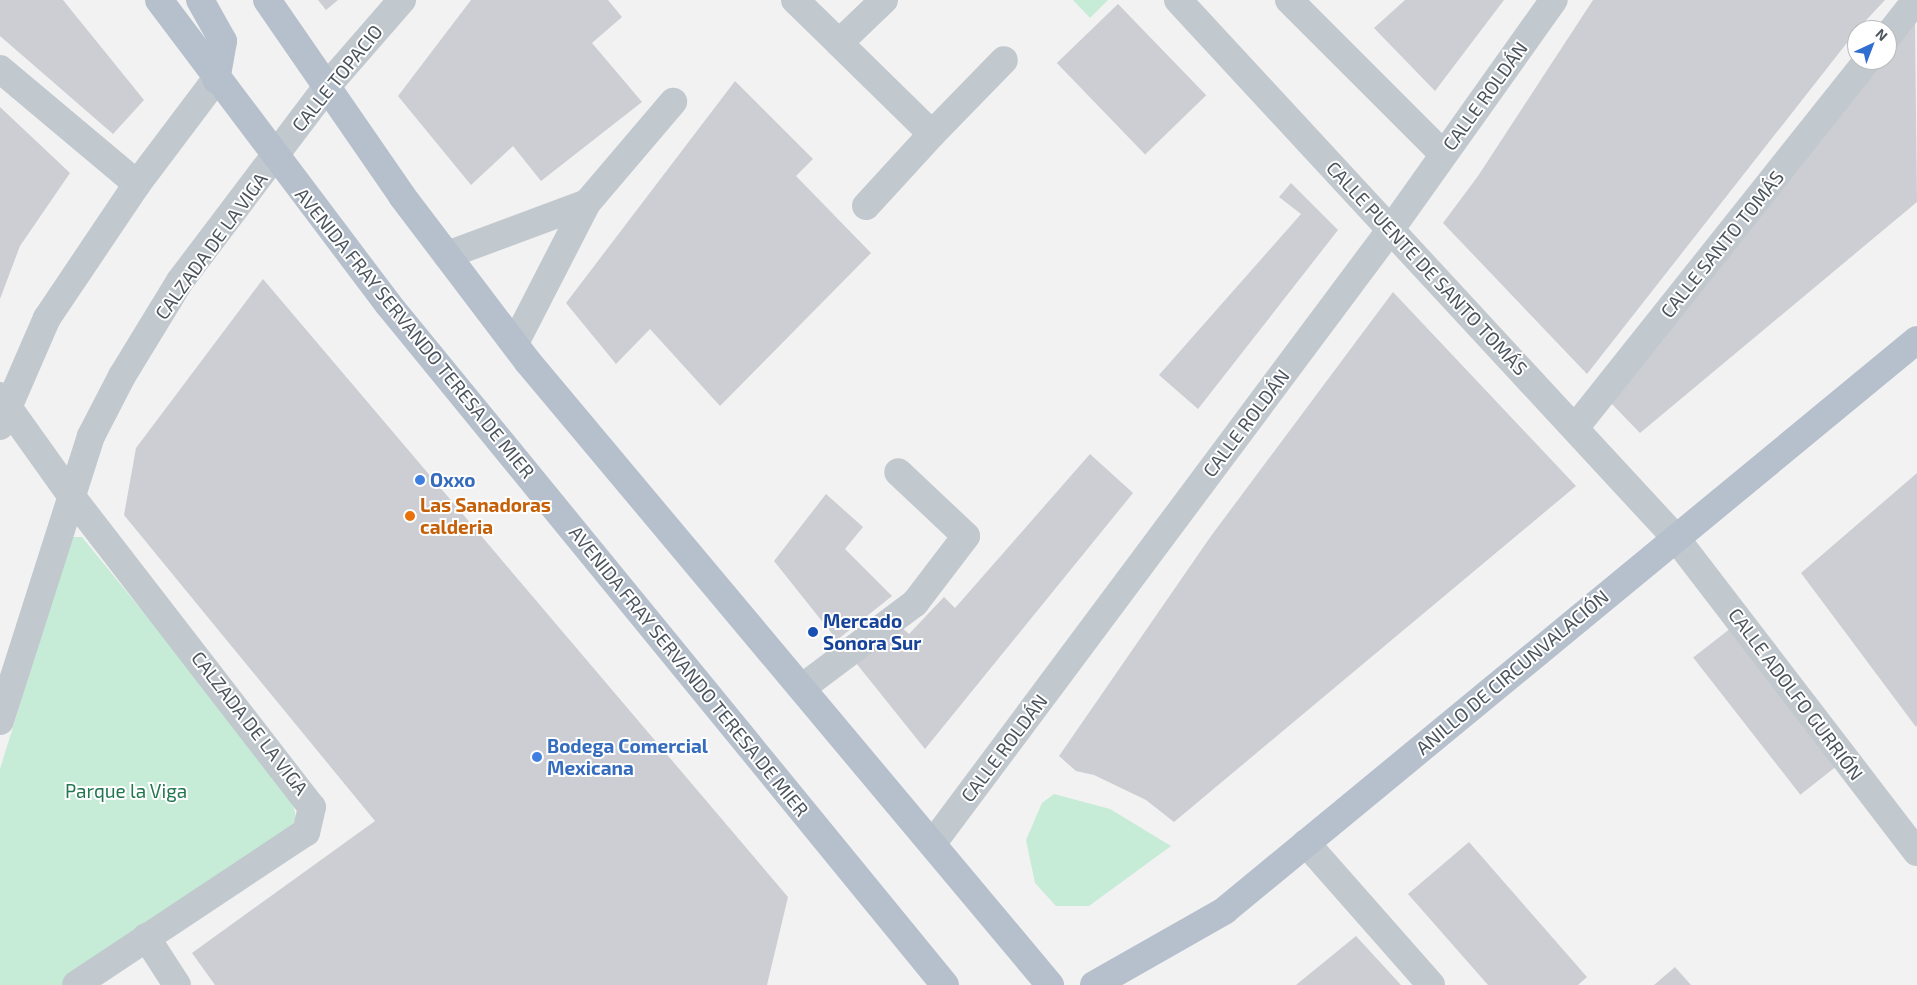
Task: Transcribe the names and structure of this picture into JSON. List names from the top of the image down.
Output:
{
  "streets": {
    "main road": ["AVENIDA FRAY SERVANDO TERESA DE MIER", "ANILLO DE CIRCUNVALACIÓN"],
    "street": [
      "CALLE TOPACIO",
      "CALLE ROLDÁN",
      "CALLE SANTO TOMÁS",
      "CALZADA DE LA VIGA",
      "CALLE PUENTE DE SANTO TOMÁS",
      "CALLE ADOLFO GURRIÓN"
    ]
  },
  "crossings": [
    ["CALLE TOPACIO", "CALZADA DE LA VIGA"],
    ["CALLE TOPACIO", "AVENIDA FRAY SERVANDO TERESA DE MIER"],
    ["CALLE ROLDÁN", "CALLE PUENTE DE SANTO TOMÁS"],
    ["CALLE SANTO TOMÁS", "CALLE PUENTE DE SANTO TOMÁS"],
    ["CALZADA DE LA VIGA", "AVENIDA FRAY SERVANDO TERESA DE MIER"],
    ["CALLE PUENTE DE SANTO TOMÁS", "ANILLO DE CIRCUNVALACIÓN"],
    ["CALLE PUENTE DE SANTO TOMÁS", "CALLE ADOLFO GURRIÓN"],
    ["ANILLO DE CIRCUNVALACIÓN", "CALLE ADOLFO GURRIÓN"]
  ],
  "parks": ["Parque la Viga"],
  "places": [
    "Oxxo",
    "Las Sanadoras calderia",
    "Mercado Sonora Sur",
    "Bodega Comercial Mexicana"
  ],
  "north": "top right"
}
